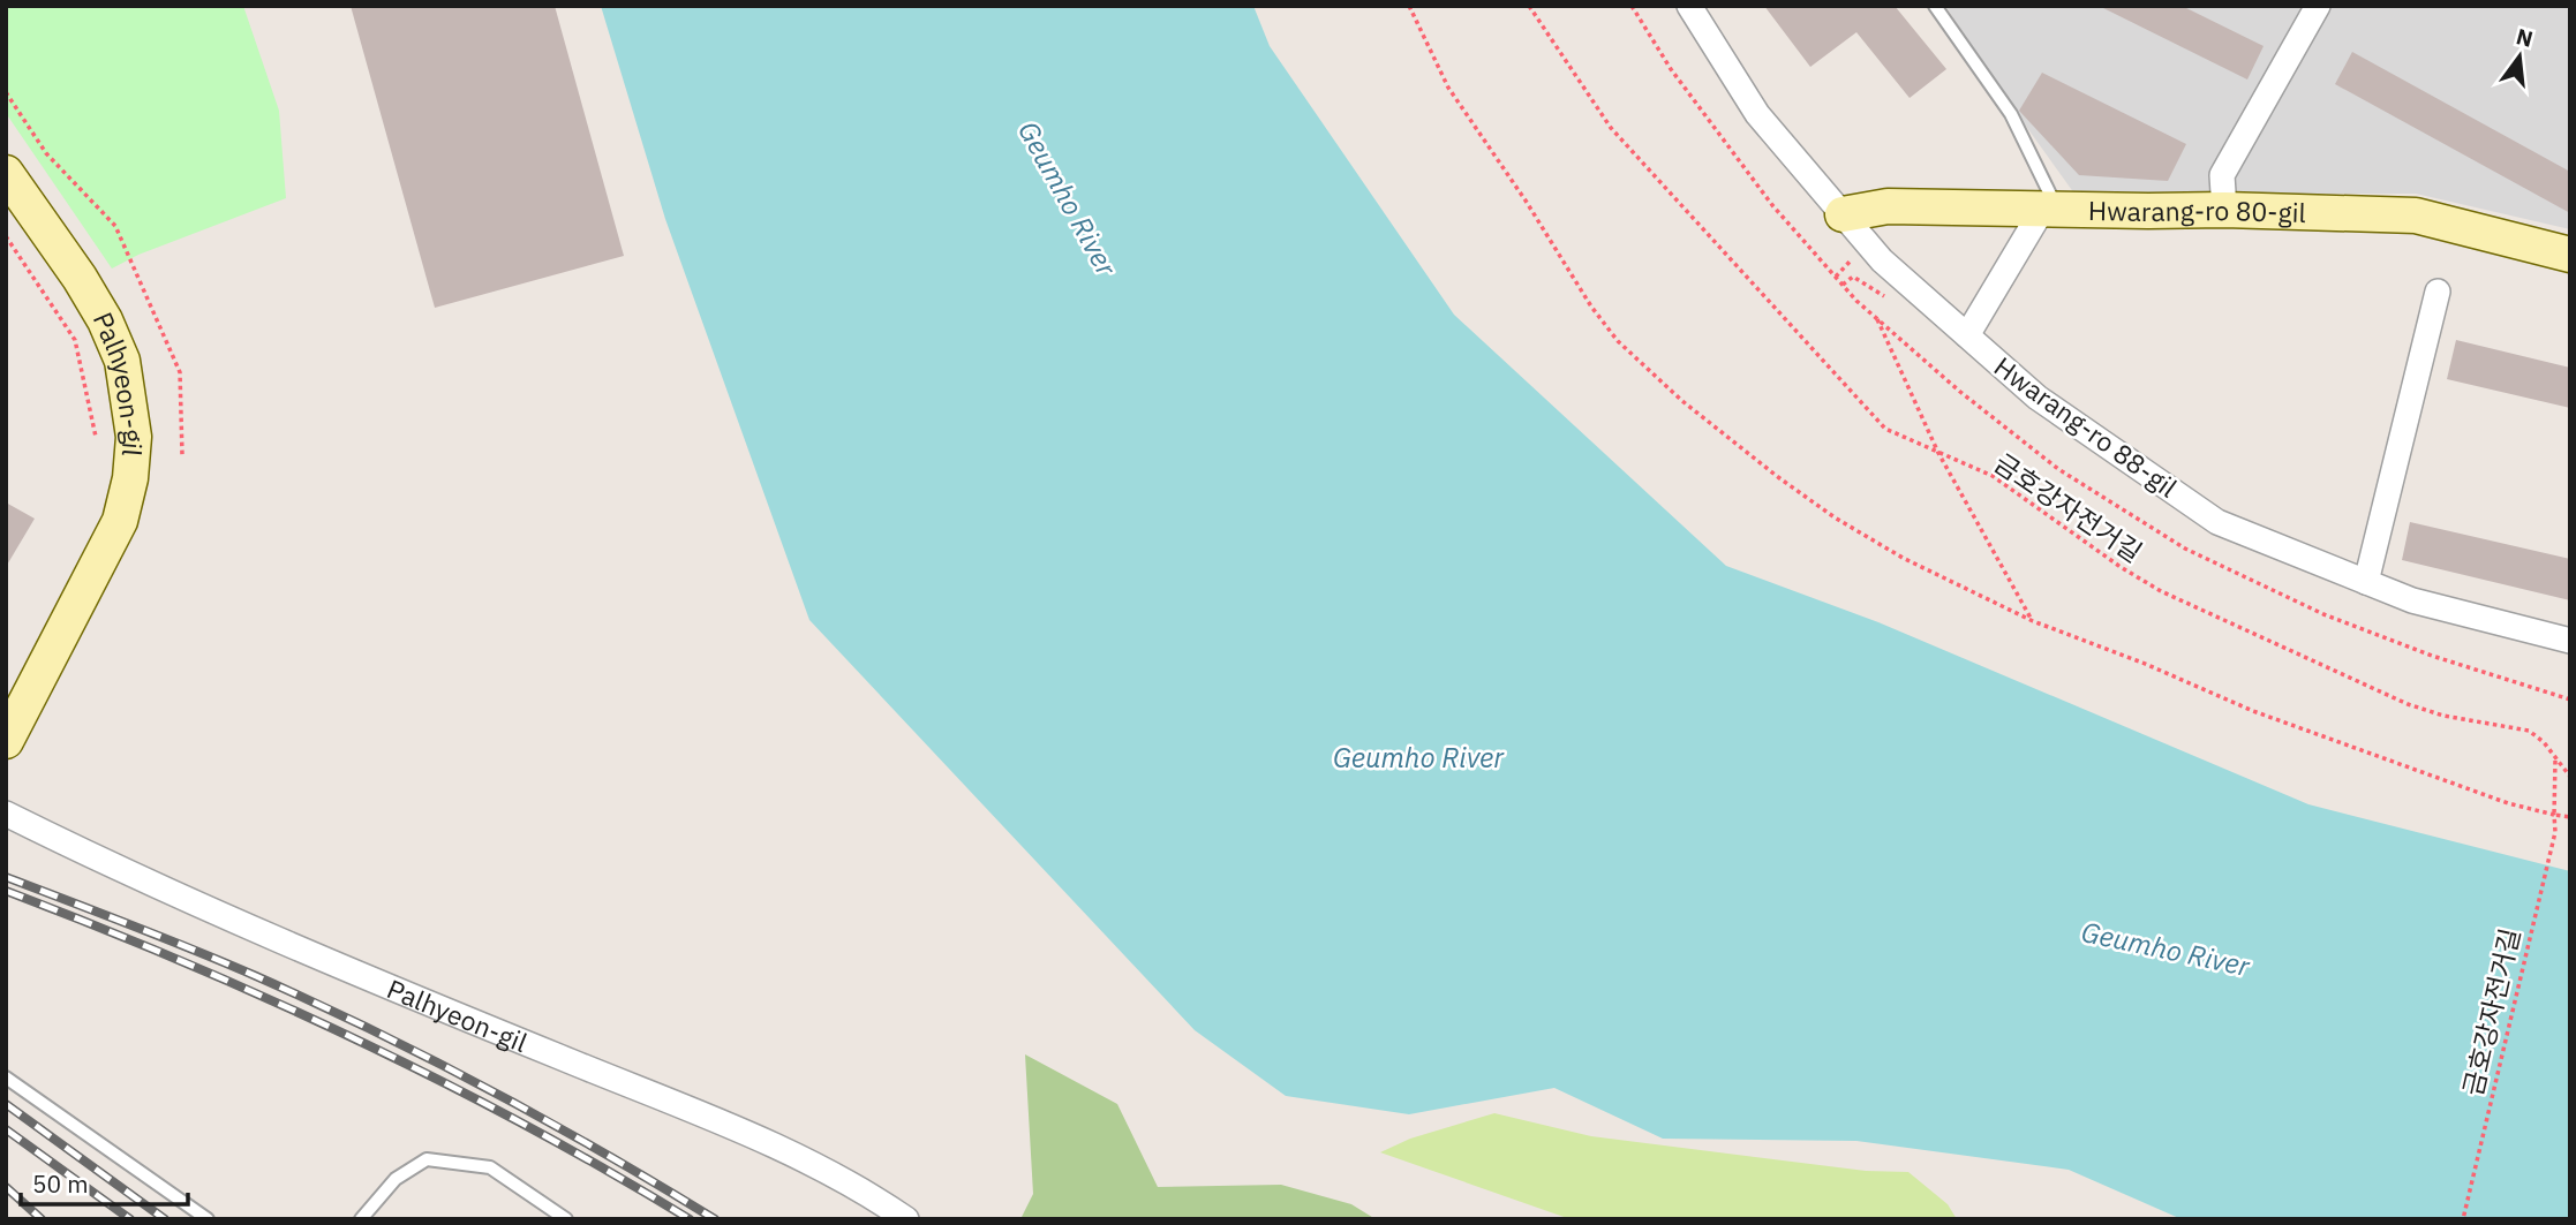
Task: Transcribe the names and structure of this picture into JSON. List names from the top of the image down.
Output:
{
  "streets": {
    "street": ["Hwarang-ro 80-gil", "Palhyeon-gil", "Hwarang-ro 88-gil"],
    "path": ["금호강자전거길"]
  },
  "water": ["Geumho River"],
  "scale_bar": "50 m",
  "north": "top"
}
